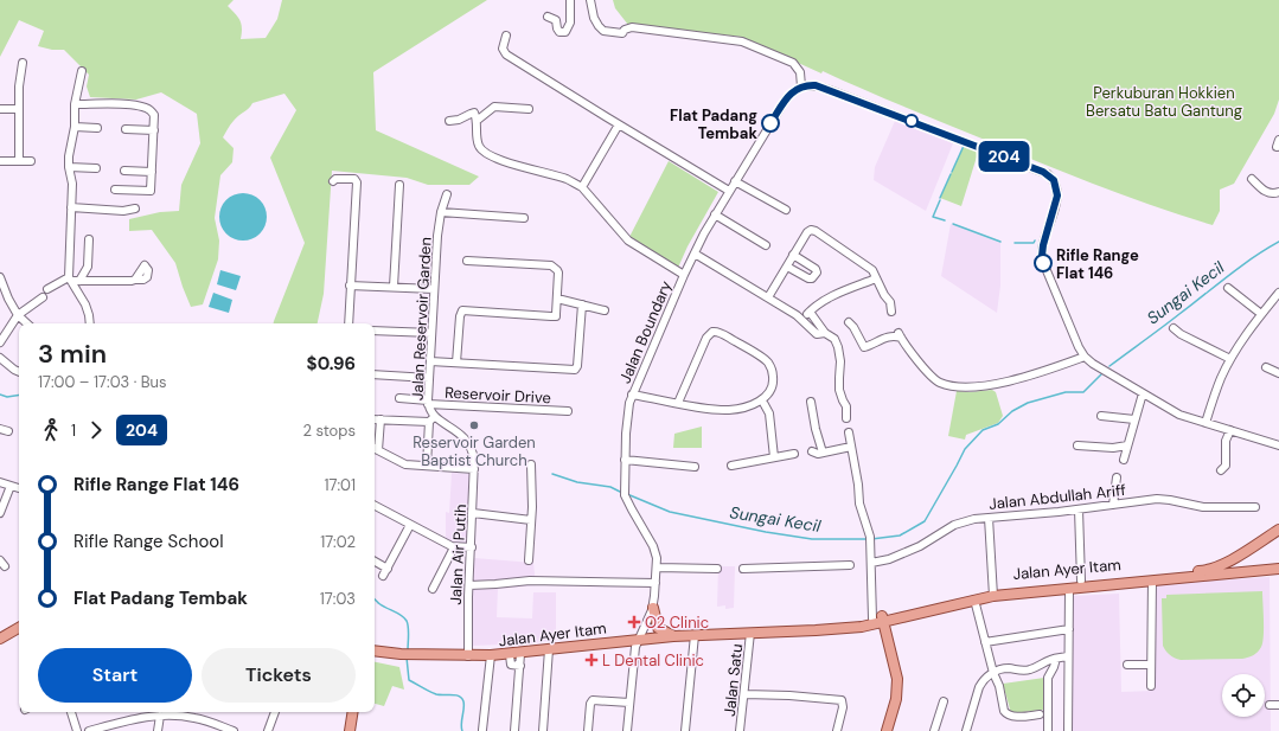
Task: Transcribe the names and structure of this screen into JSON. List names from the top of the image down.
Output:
{
  "streets": {
    "main road": ["Jalan Ayer Itam"],
    "street": [
      "Jalan Reservoir Garden",
      "Jalan Boundary",
      "Reservoir Drive",
      "Jalan Abdullah Ariff",
      "Jalan Air Putih",
      "Jalan Satu"
    ]
  },
  "crossings": [
    ["Jalan Reservoir Garden", "Reservoir Drive"],
    ["Jalan Reservoir Garden", "Jalan Air Putih"],
    ["Jalan Boundary", "Jalan Ayer Itam"],
    ["Jalan Air Putih", "Jalan Ayer Itam"],
    ["Jalan Ayer Itam", "Jalan Satu"]
  ],
  "water": ["Sungai Kecil"],
  "parks": ["Perkuburan Hokkien Bersatu Batu Gantung"],
  "places": {
    "other": ["Flat Padang Tembak", "Rifle Range Flat 146", "Reservoir Garden Baptist Church"],
    "health": ["O2 Clinic", "L Dental Clinic"]
  },
  "lines": ["bus line 204"],
  "page": {
    "on_map": "204",
    "heading": ["3 min", "17:00 – 17:03 · Bus", "$0.96"],
    "legs": ["1", "204", "2 stops"],
    "list": [
      {
        "name": "Rifle Range Flat 146",
        "value": "17:01"
      },
      {
        "name": "Rifle Range School",
        "value": "17:02"
      },
      {
        "name": "Flat Padang Tembak",
        "value": "17:03"
      }
    ],
    "buttons": ["Start", "Tickets"]
  }
}
